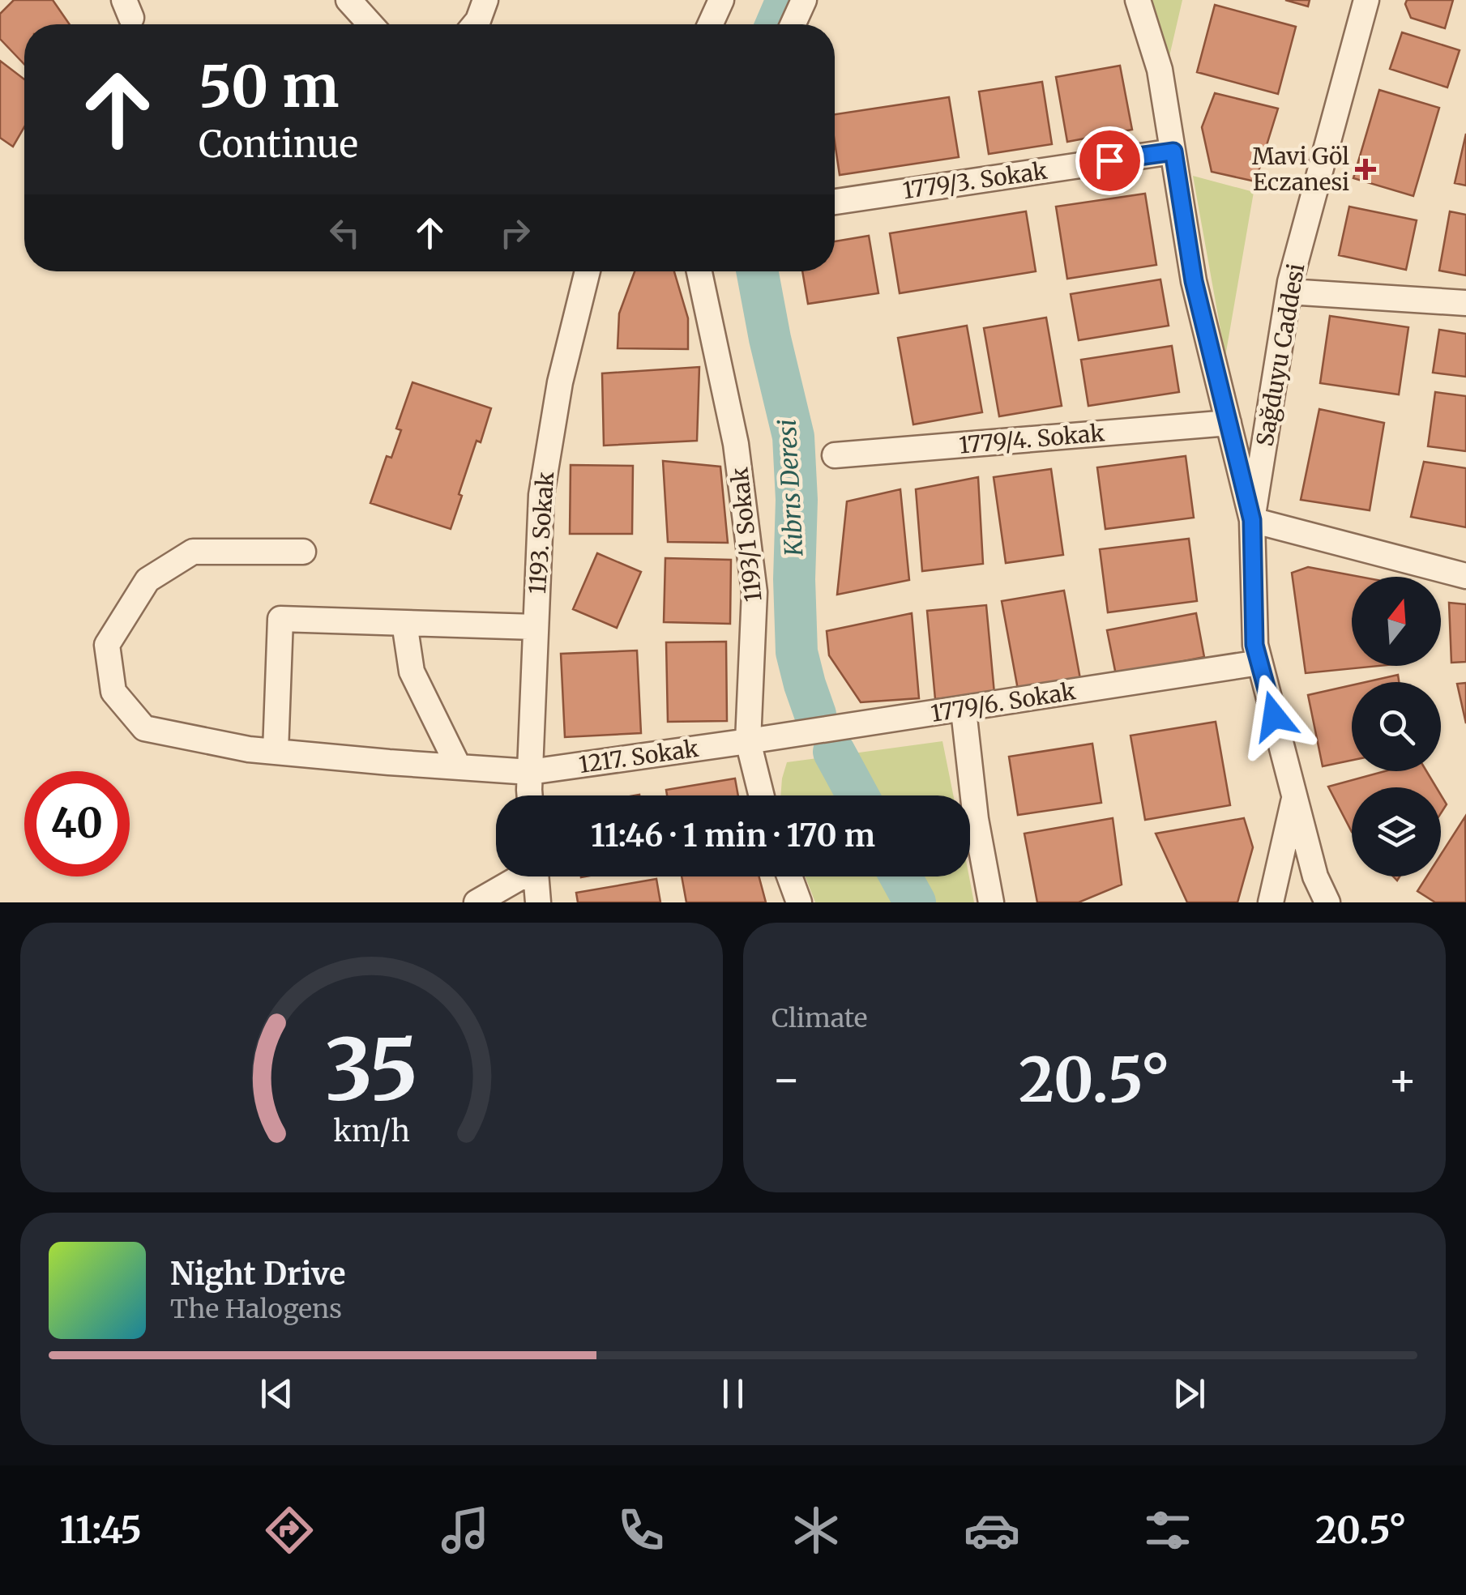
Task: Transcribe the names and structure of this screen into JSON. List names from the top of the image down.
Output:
{
  "streets": {
    "street": [
      "1779/3. Sokak",
      "Sağduyu Caddesi",
      "1779/4. Sokak",
      "1193. Sokak",
      "1193/1 Sokak",
      "1779/6. Sokak",
      "1217. Sokak"
    ]
  },
  "crossings": [
    ["Sağduyu Caddesi", "1779/6. Sokak"],
    ["1193. Sokak", "1217. Sokak"],
    ["1193/1 Sokak", "1779/6. Sokak"],
    ["1193/1 Sokak", "1217. Sokak"],
    ["1779/6. Sokak", "1217. Sokak"]
  ],
  "water": ["Kıbrıs Deresi"],
  "places": {
    "health": ["Mavi Göl Eczanesi"]
  },
  "north": "top",
  "page": {
    "turn": ["50 m", "Continue"],
    "limit": "40",
    "trip": "11:46 · 1 min · 170 m",
    "tile": "Climate",
    "heat": ["−", "20.5°", "+"],
    "song": ["Night Drive", "The Halogens"],
    "tabs": ["11:45", "20.5°"],
    "gauge": ["35", "km/h"]
  }
}
